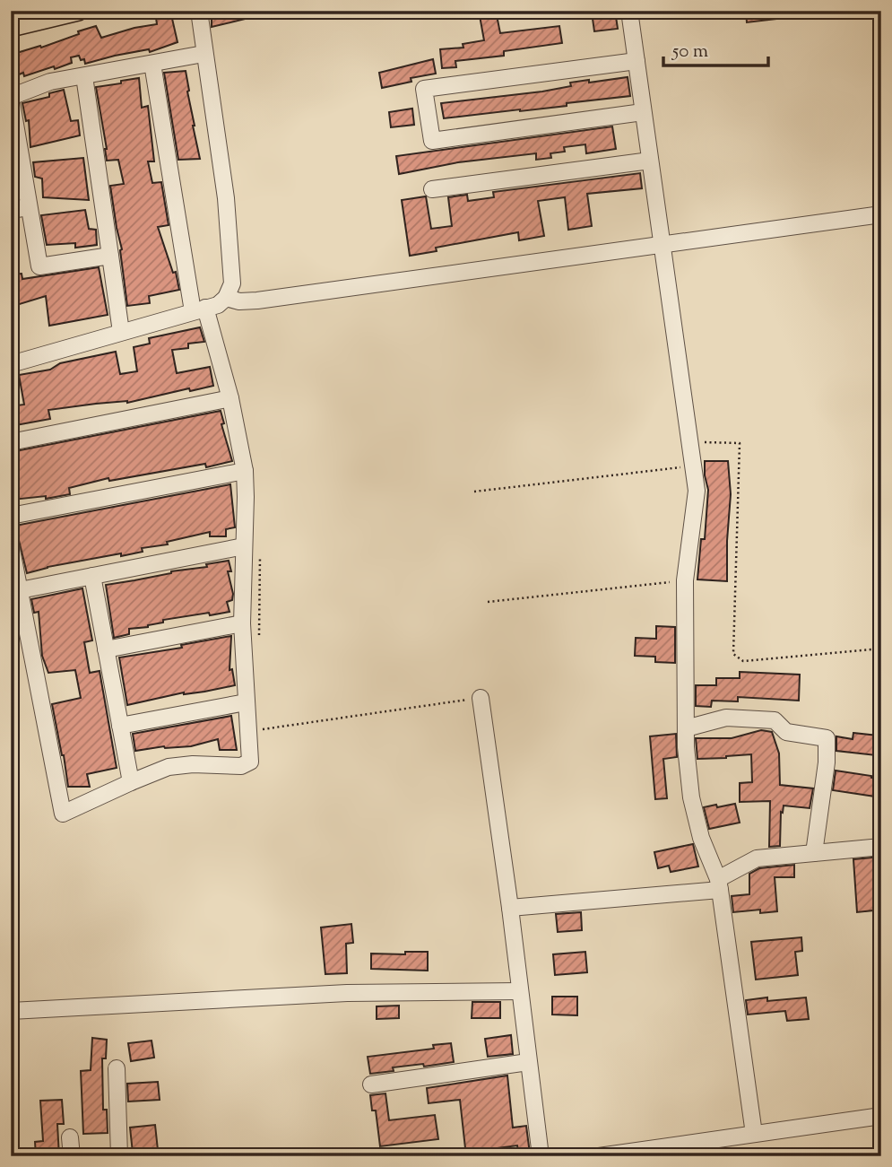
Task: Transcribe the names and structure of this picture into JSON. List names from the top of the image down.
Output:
{
  "scale_bar": "50 m"
}
